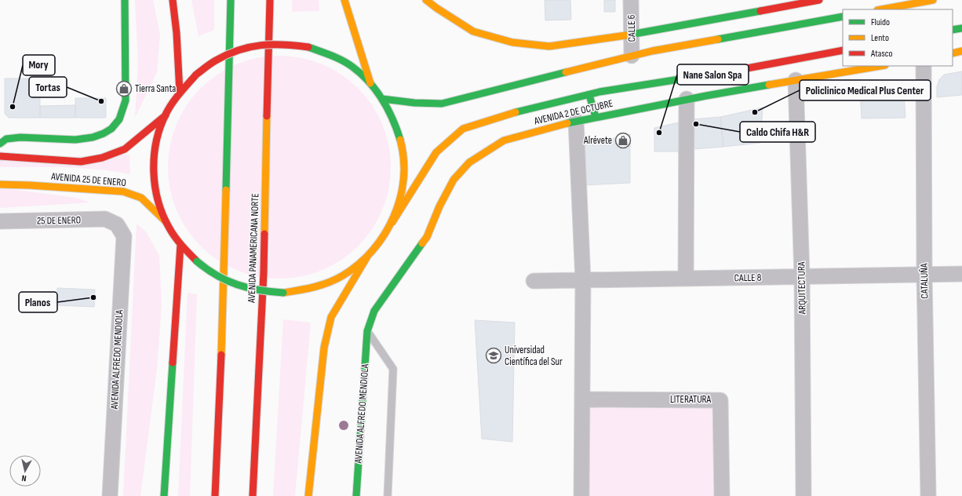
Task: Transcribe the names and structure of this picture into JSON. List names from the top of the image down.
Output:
{
  "streets": {
    "main road": [
      "AVENIDA 2 DE OCTUBRE",
      "AVENIDA 25 DE ENERO",
      "AVENIDA PANAMERICANA NORTE",
      "AVENIDA ALFREDO MENDIOLA"
    ],
    "street": [
      "CALLE 6",
      "25 DE ENERO",
      "CALLE 8",
      "CATALUÑA",
      "ARQUITECTURA",
      "LITERATURA"
    ]
  },
  "crossings": [
    ["AVENIDA 2 DE OCTUBRE", "ARQUITECTURA"],
    ["AVENIDA 2 DE OCTUBRE", "AVENIDA ALFREDO MENDIOLA"],
    ["25 DE ENERO", "AVENIDA ALFREDO MENDIOLA"],
    ["CALLE 8", "CATALUÑA"],
    ["CALLE 8", "ARQUITECTURA"]
  ],
  "places": {
    "shop": ["Tierra Santa", "Alrévete"],
    "other": [
      "Tortas",
      "Mory",
      "Policlinico Medical Plus Center",
      "Caldo Chifa H&R",
      "Nane Salon Spa",
      "Planos"
    ],
    "school or university": ["Universidad Científica del Sur"]
  },
  "legend": ["Fluido", "Lento", "Atasco"],
  "north": "bottom"
}
